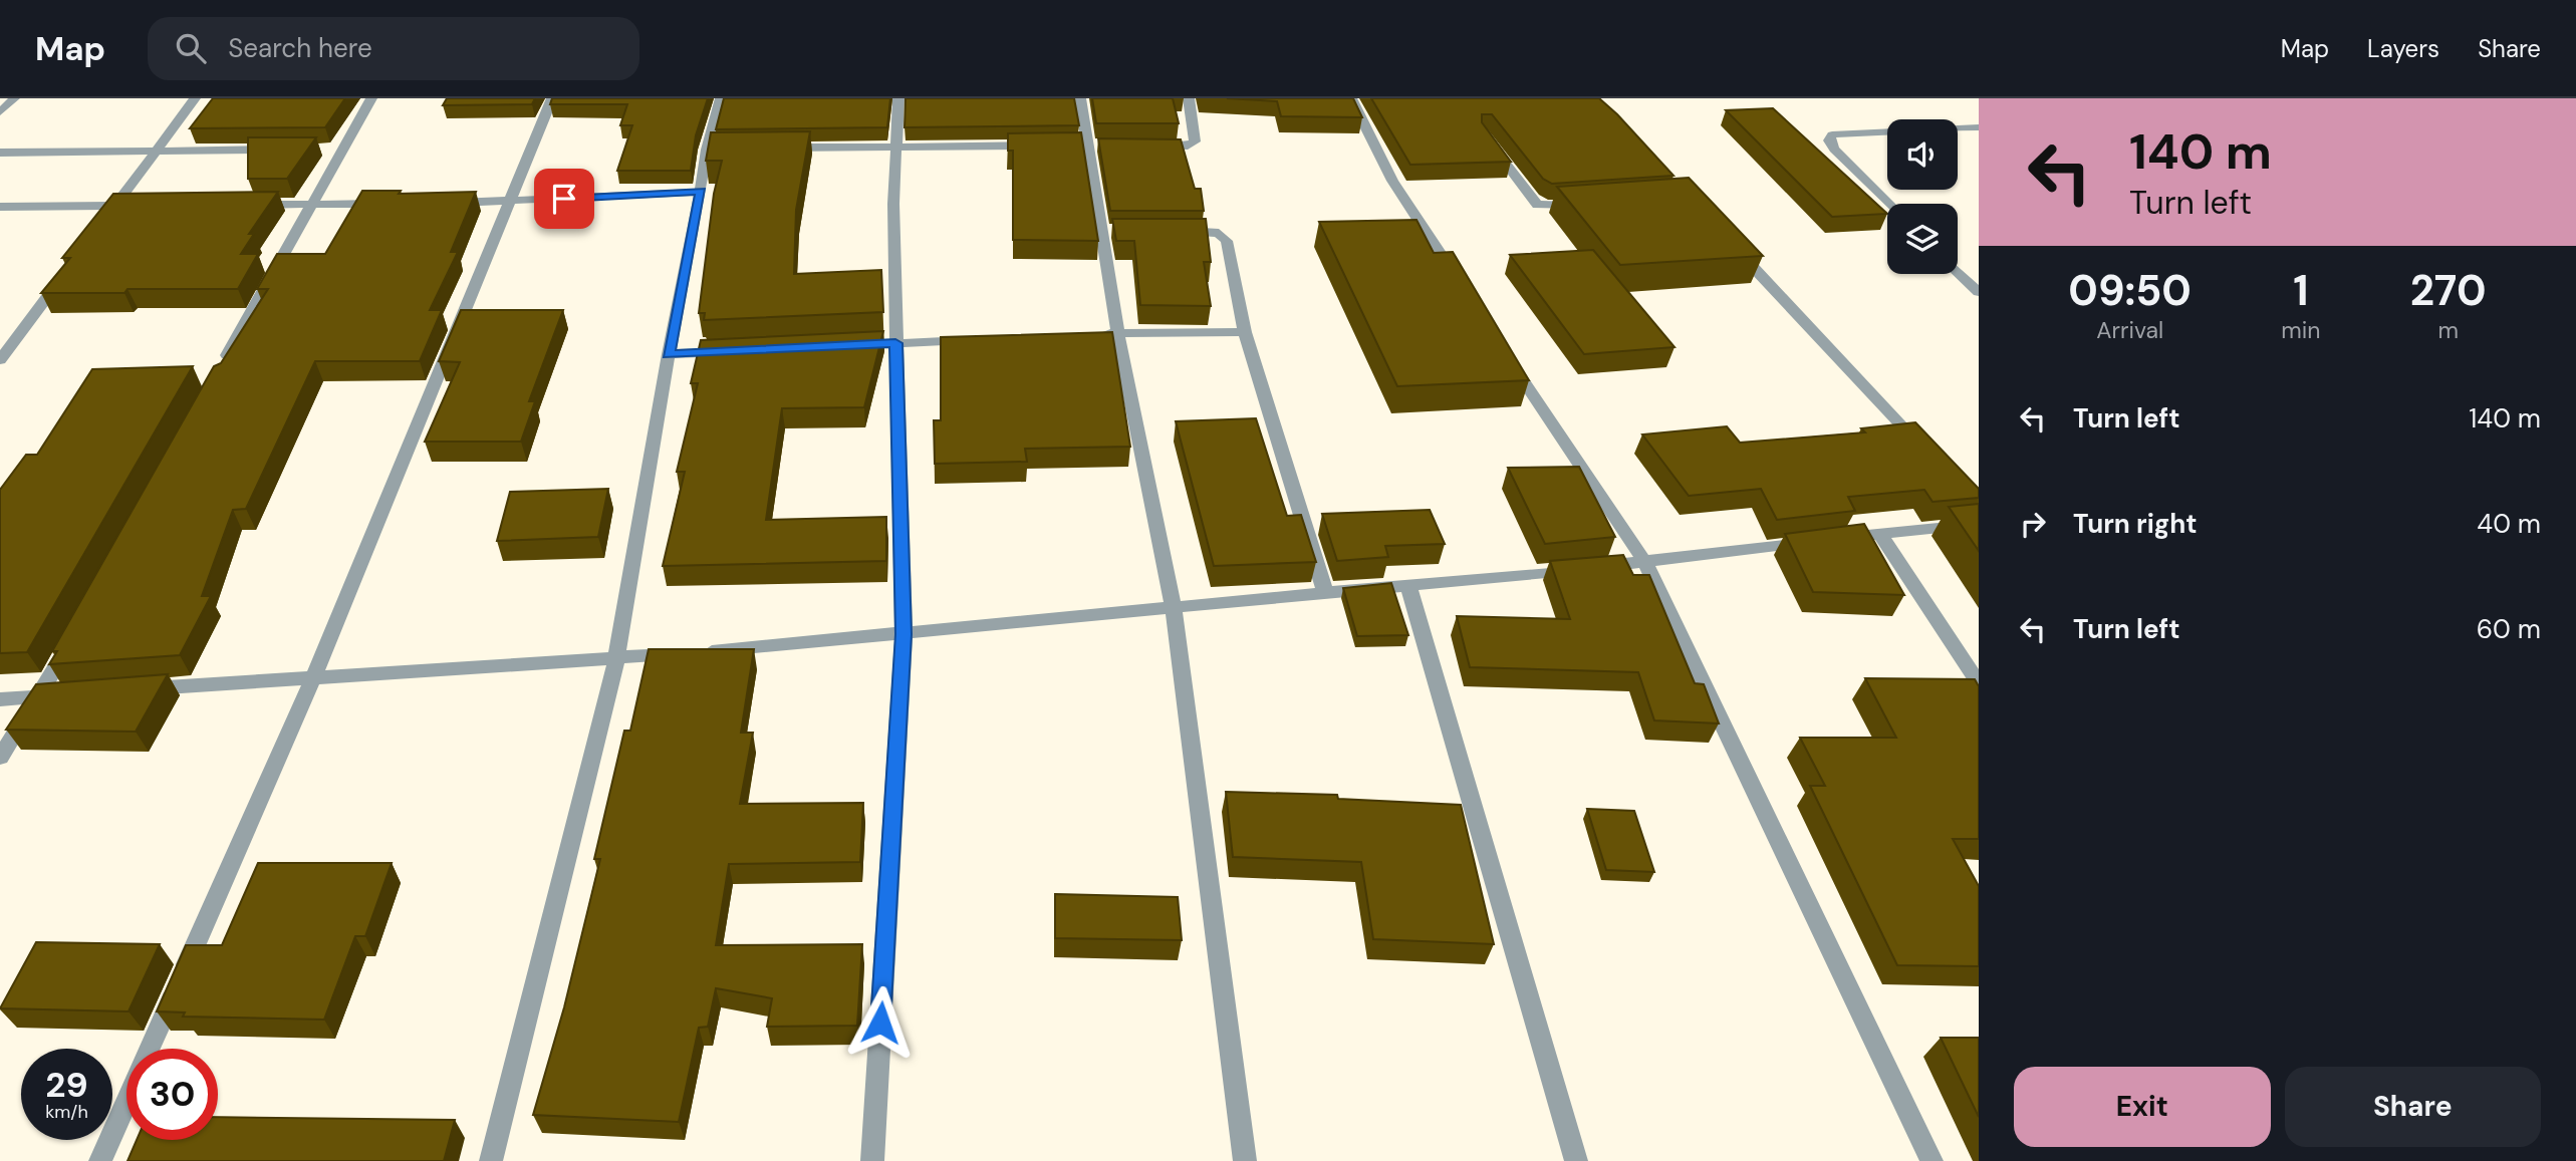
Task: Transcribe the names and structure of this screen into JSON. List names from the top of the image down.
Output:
{
  "page": {
    "header": "Map",
    "search": "Search here",
    "nav": ["Map", "Layers", "Share"],
    "turn": ["140 m", "Turn left"],
    "eta": [
      "09:50",
      "Arrival",
      "1",
      "min",
      "270",
      "m"
    ],
    "list": [
      {
        "name": "Turn left",
        "value": "140 m"
      },
      {
        "name": "Turn right",
        "value": "40 m"
      },
      {
        "name": "Turn left",
        "value": "60 m"
      }
    ],
    "speed": "29 km/h",
    "limit": "30",
    "buttons": ["Exit", "Share"]
  }
}
